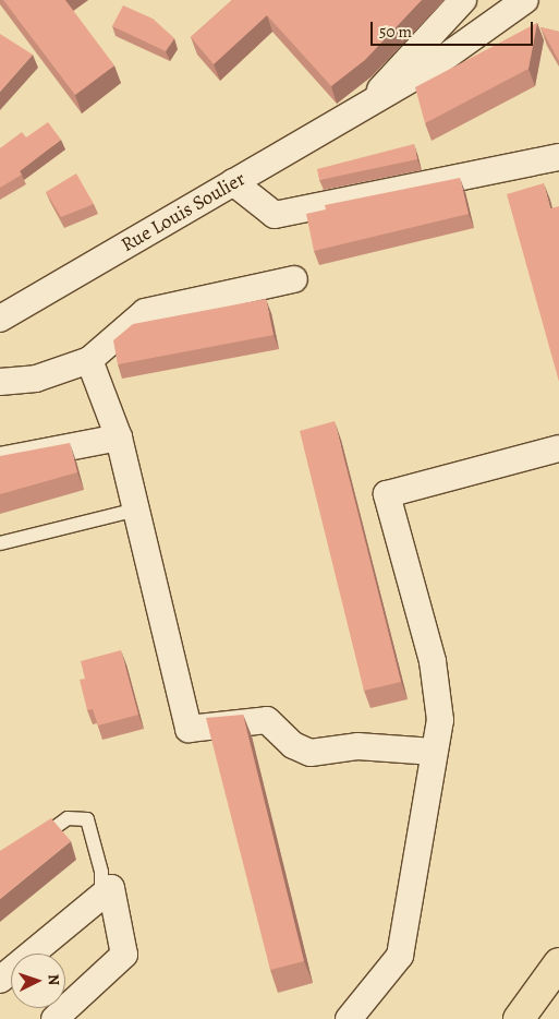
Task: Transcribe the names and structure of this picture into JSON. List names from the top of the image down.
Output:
{
  "streets": {
    "street": ["Rue Louis Soulier"]
  },
  "scale_bar": "50 m",
  "north": "right"
}
